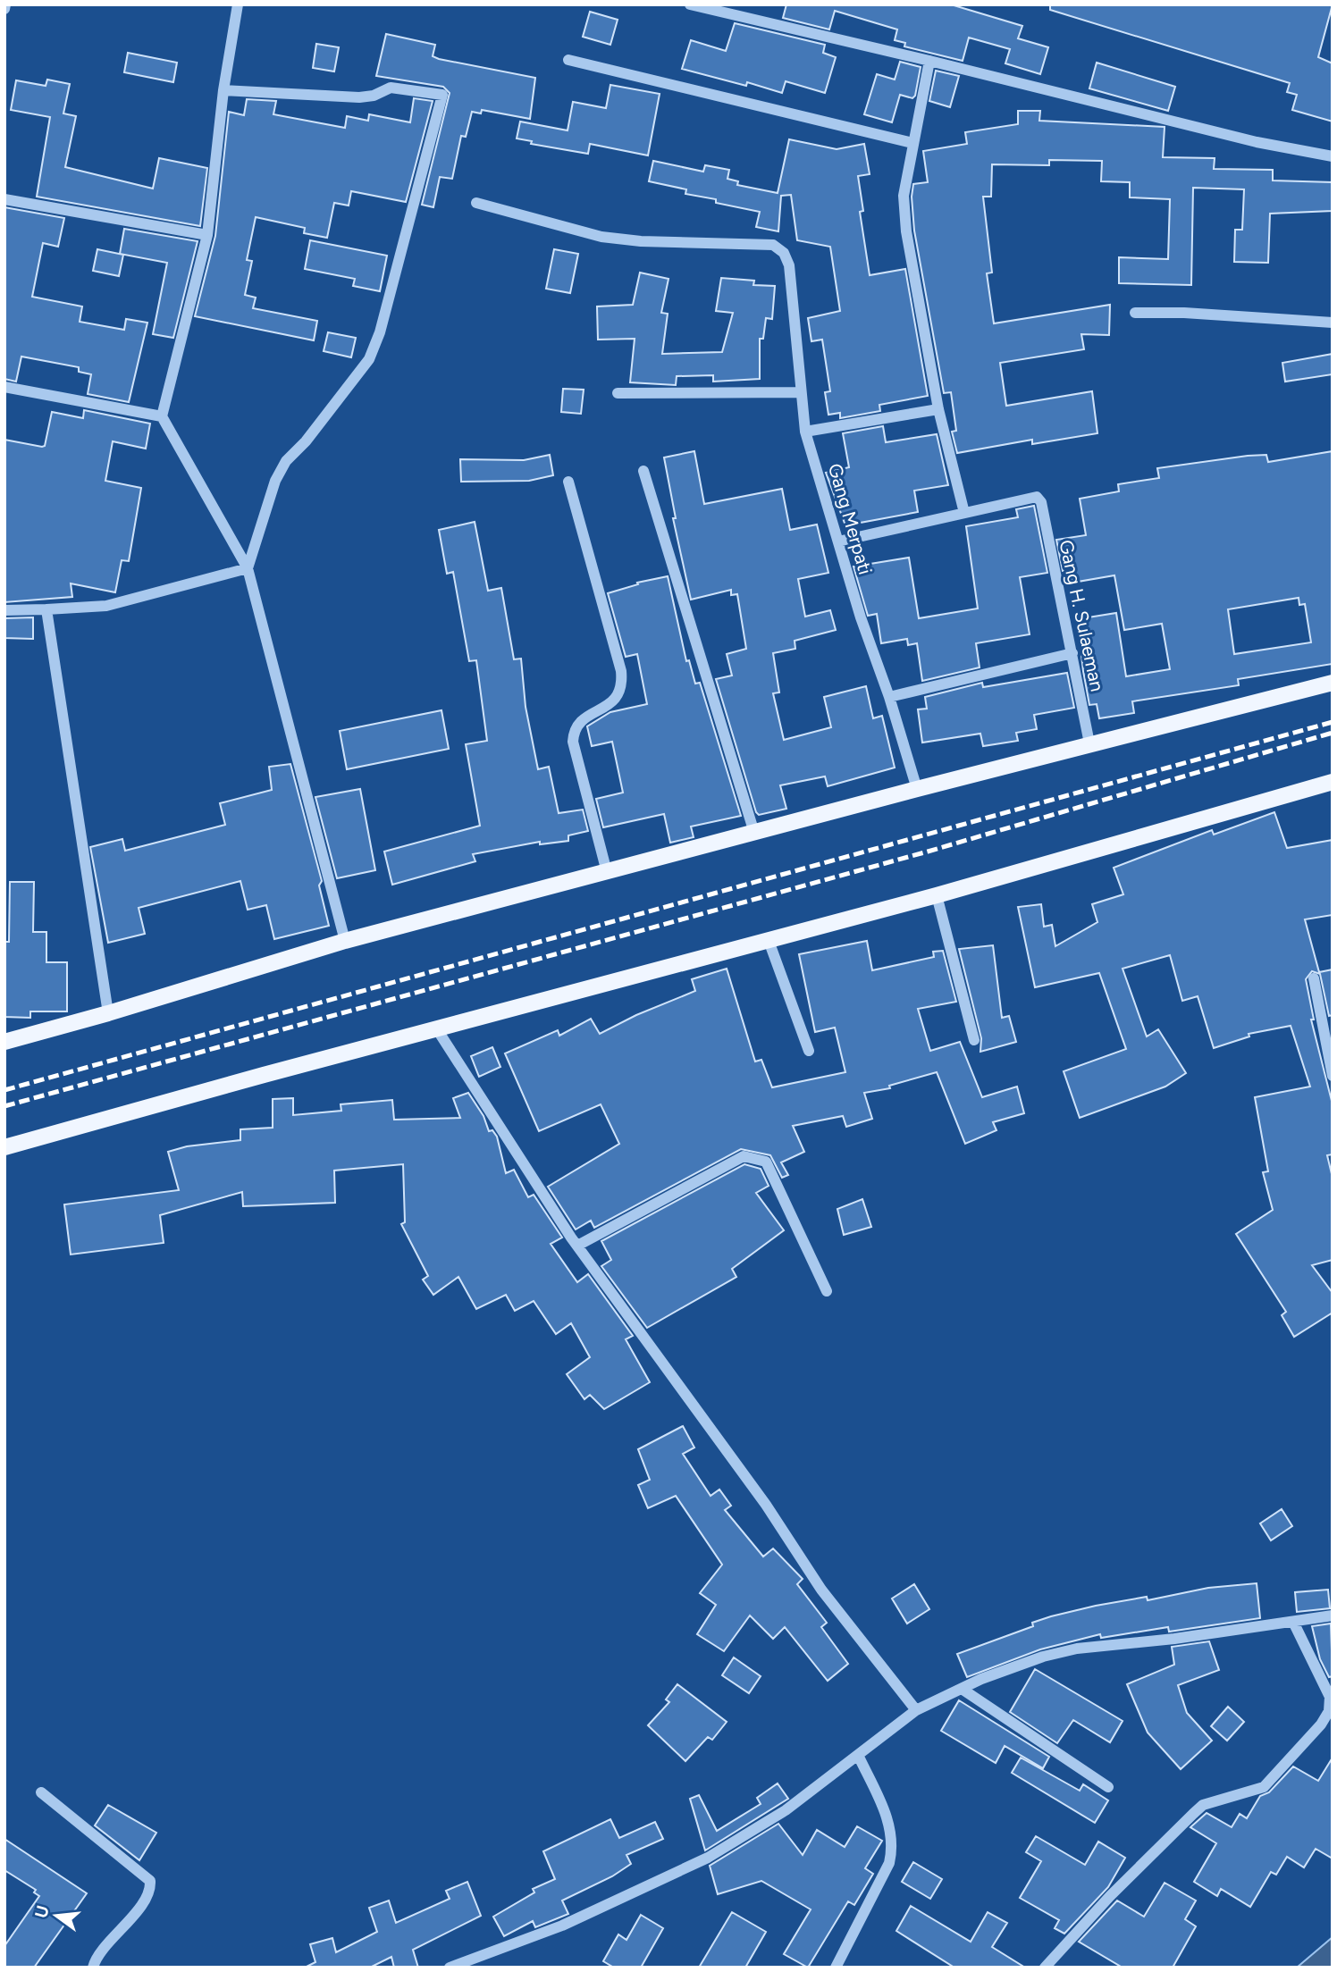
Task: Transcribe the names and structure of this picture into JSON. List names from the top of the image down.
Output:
{
  "streets": {
    "street": ["Gang Merpati", "Gang H. Sulaeman"]
  },
  "north": "left"
}
